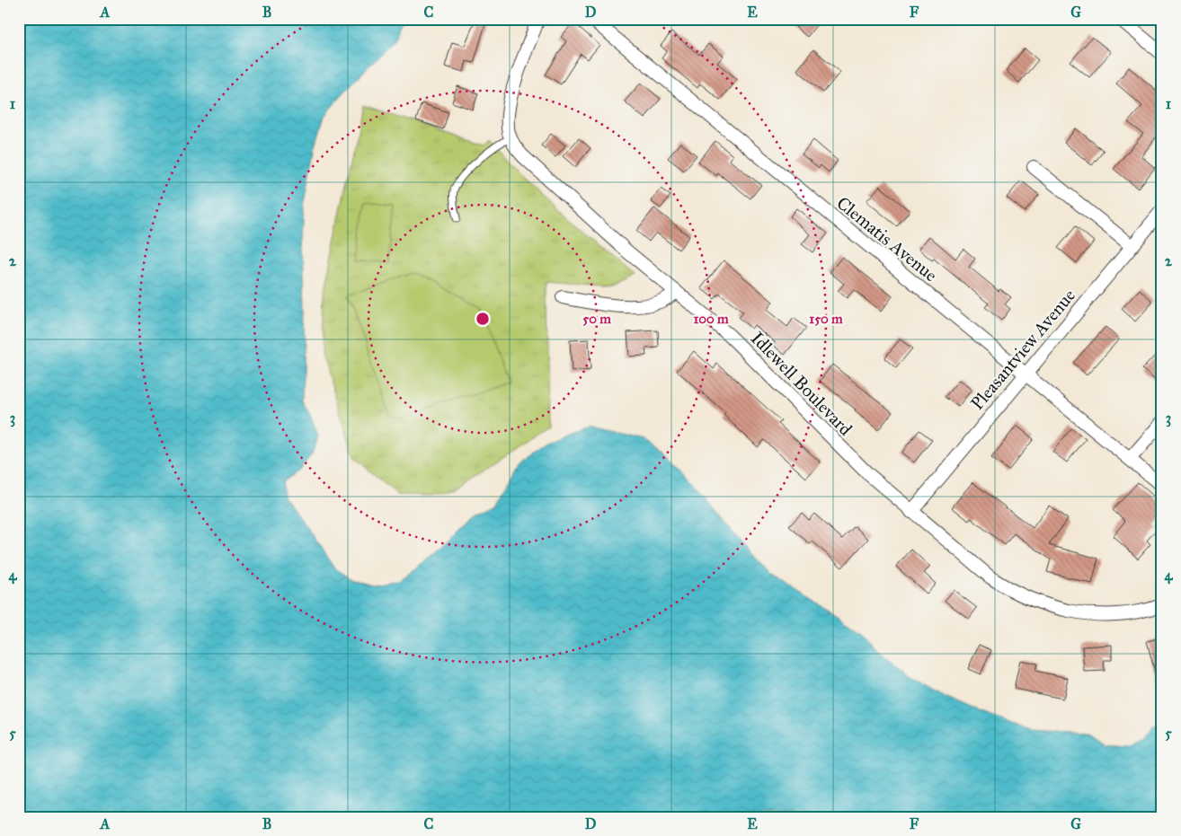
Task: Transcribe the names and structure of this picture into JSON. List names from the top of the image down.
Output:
{
  "streets": {
    "street": ["Clematis Avenue", "Pleasantview Avenue", "Idlewell Boulevard"]
  },
  "crossings": [
    ["Clematis Avenue", "Pleasantview Avenue"],
    ["Pleasantview Avenue", "Idlewell Boulevard"]
  ],
  "grid": {
    "columns": [
      "A",
      "B",
      "C",
      "D",
      "E",
      "F",
      "G"
    ],
    "rows": [
      "1",
      "2",
      "3",
      "4",
      "5"
    ]
  },
  "rings": ["50 m", "100 m", "150 m"]
}
